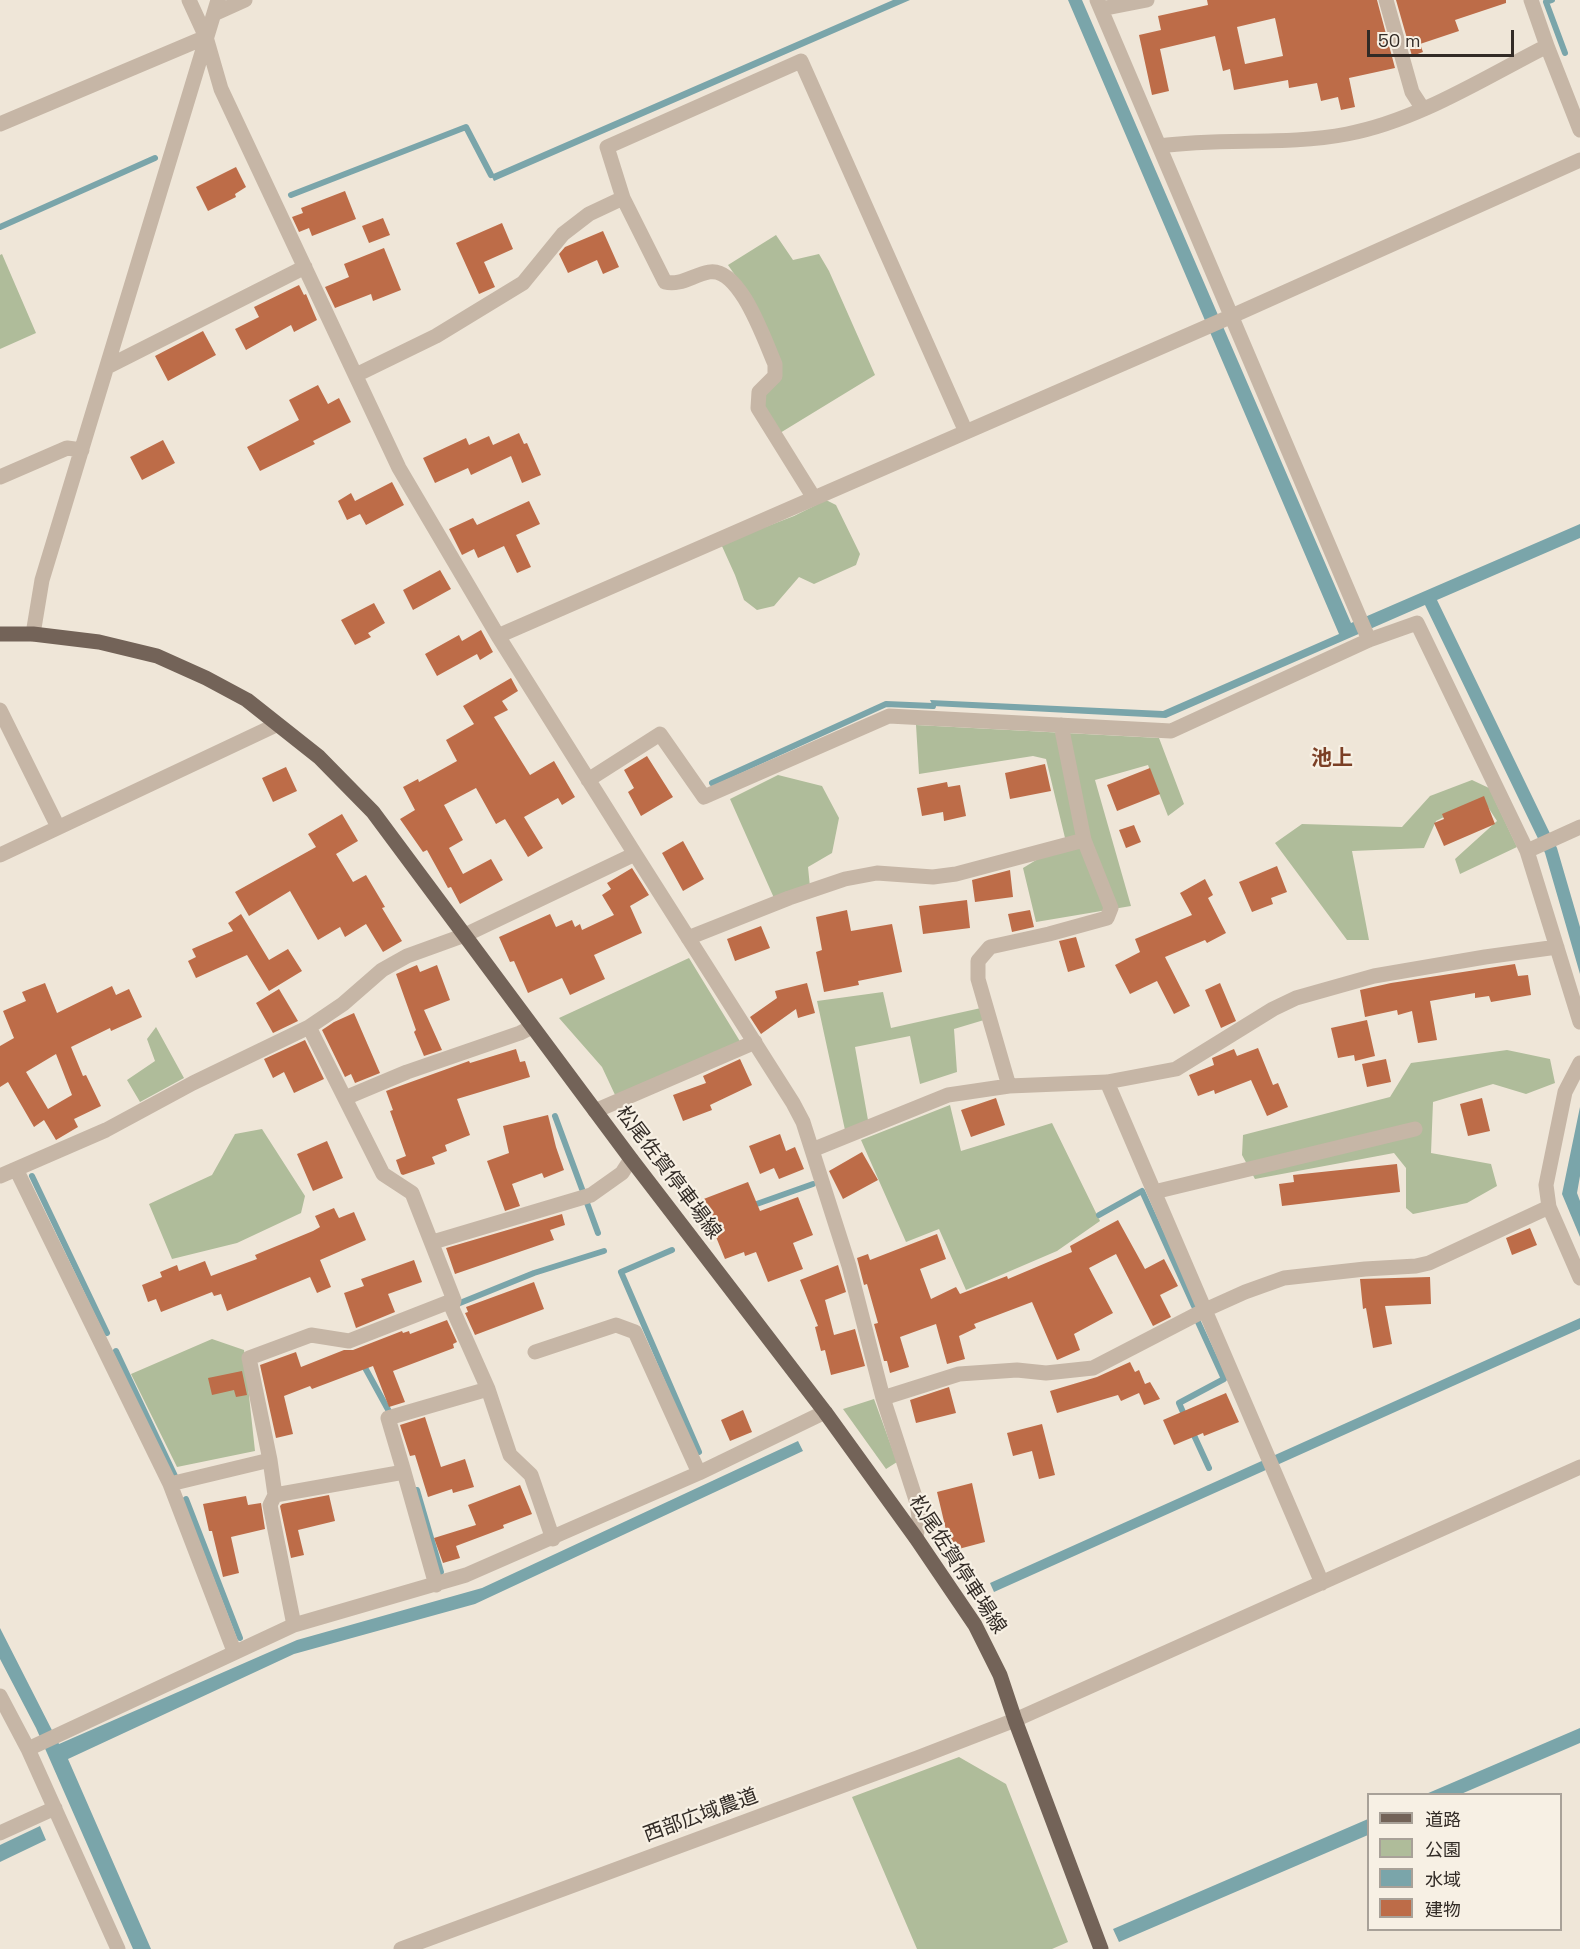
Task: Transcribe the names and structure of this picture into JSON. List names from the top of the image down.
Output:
{
  "streets": {
    "main road": ["松尾佐賀停車場線"],
    "street": ["西部広域農道"]
  },
  "crossings": [
    ["松尾佐賀停車場線", "西部広域農道"]
  ],
  "districts": ["池上"],
  "legend": [
    "道路",
    "公園",
    "水域",
    "建物"
  ],
  "scale_bar": "50 m"
}
